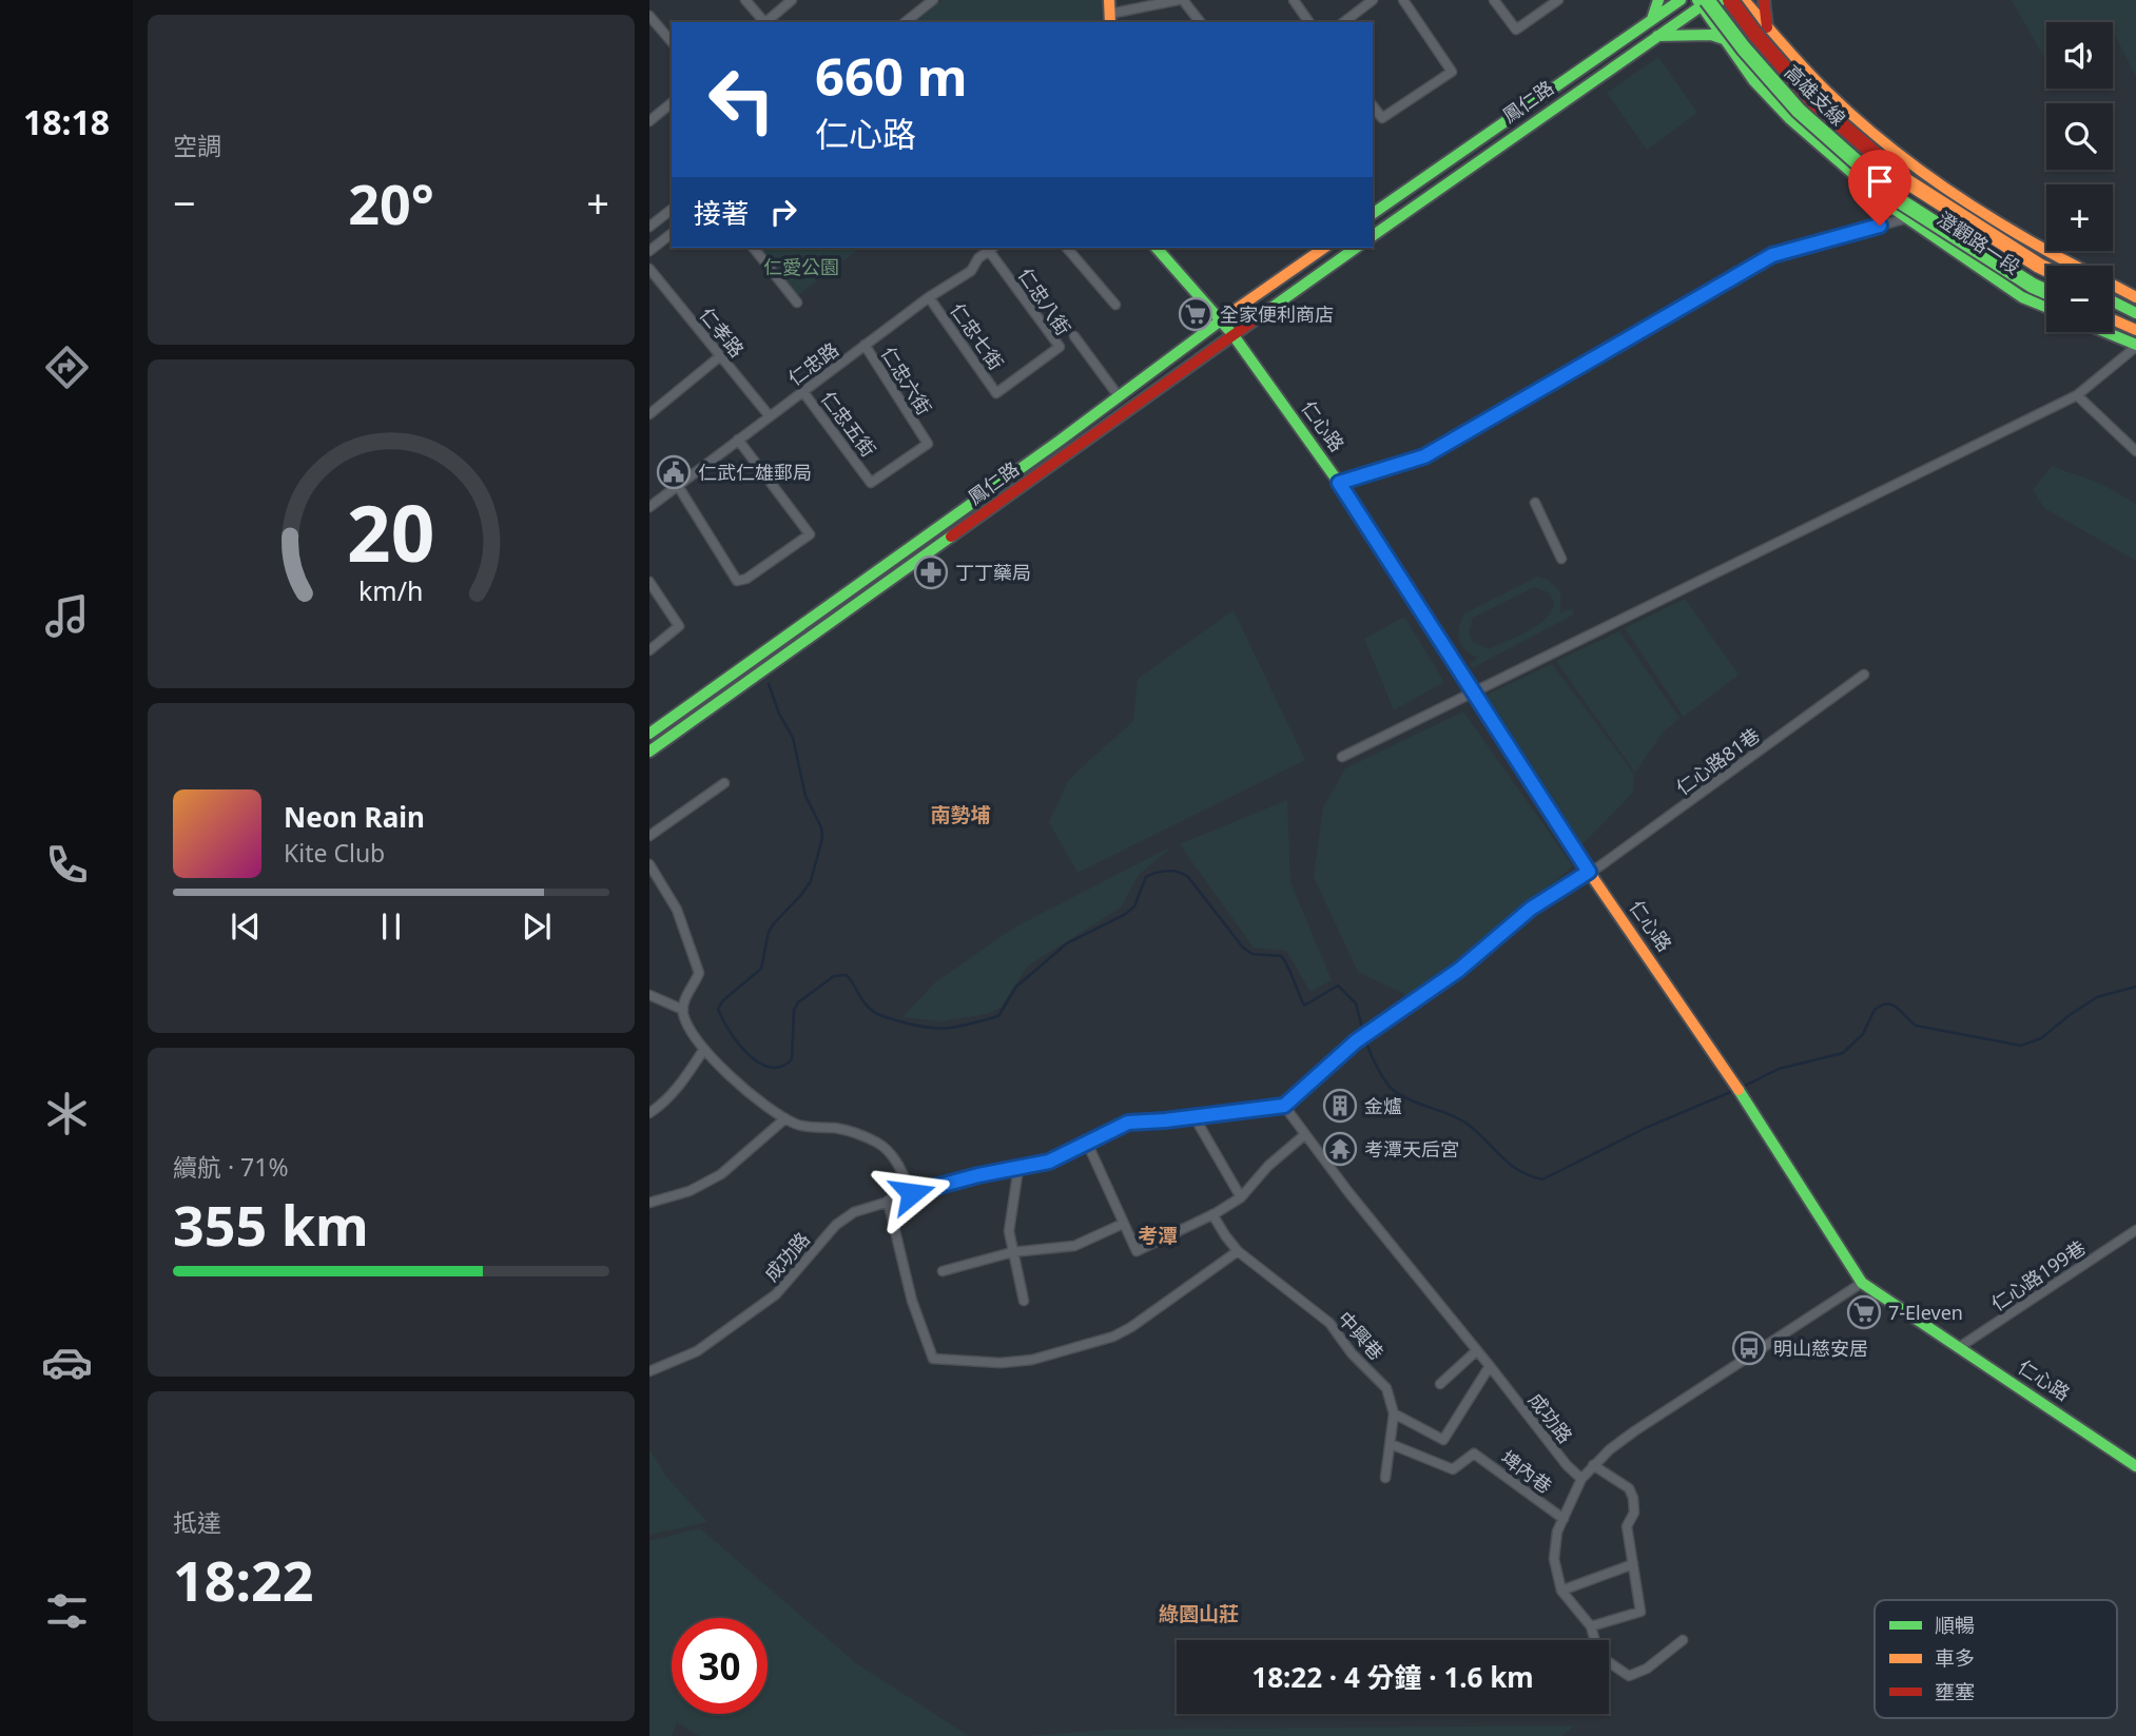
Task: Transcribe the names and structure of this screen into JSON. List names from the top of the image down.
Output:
{
  "streets": {
    "main road": [
      "高雄支線",
      "鳳仁路",
      "澄觀路一段",
      "仁心路"
    ],
    "street": [
      "仁忠八街",
      "仁孝路",
      "仁忠七街",
      "仁忠路",
      "仁忠六街",
      "仁忠五街",
      "仁心路81巷",
      "成功路",
      "仁心路199巷",
      "中興巷",
      "埤內巷"
    ]
  },
  "crossings": [
    ["高雄支線", "鳳仁路"],
    ["高雄支線", "澄觀路一段"],
    ["鳳仁路", "澄觀路一段"],
    ["鳳仁路", "仁心路"],
    ["仁忠八街", "仁忠七街"],
    ["仁忠八街", "仁忠路"],
    ["仁孝路", "仁忠路"],
    ["仁忠七街", "仁忠路"],
    ["仁忠路", "仁忠六街"],
    ["仁忠路", "仁忠五街"],
    ["仁忠六街", "仁忠五街"],
    ["仁心路", "仁心路81巷"],
    ["仁心路", "仁心路199巷"],
    ["成功路", "埤內巷"]
  ],
  "districts": ["南勢埔", "考潭", "綠園山莊"],
  "parks": ["仁愛公園"],
  "places": {
    "supermarket": ["全家便利商店", "7-Eleven"],
    "public building": ["仁武仁雄郵局"],
    "pharmacy": ["丁丁藥局"],
    "building": ["金爐"],
    "temple": ["考潭天后宮"],
    "bus stop": ["明山慈安居"]
  },
  "legend": ["順暢", "車多", "壅塞"],
  "page": {
    "tabs": "18:18",
    "tile": [
      "空調",
      ["續航 · 71%", "355 km"],
      ["抵達", "18:22"]
    ],
    "map_buttons": ["+", "−"],
    "turn": ["660 m", "仁心路"],
    "heat": ["−", "20°", "+"],
    "then": "接著",
    "song": ["Neon Rain", "Kite Club"],
    "limit": "30",
    "trip": "18:22 · 4 分鐘 · 1.6 km",
    "gauge": ["20", "km/h"]
  }
}
